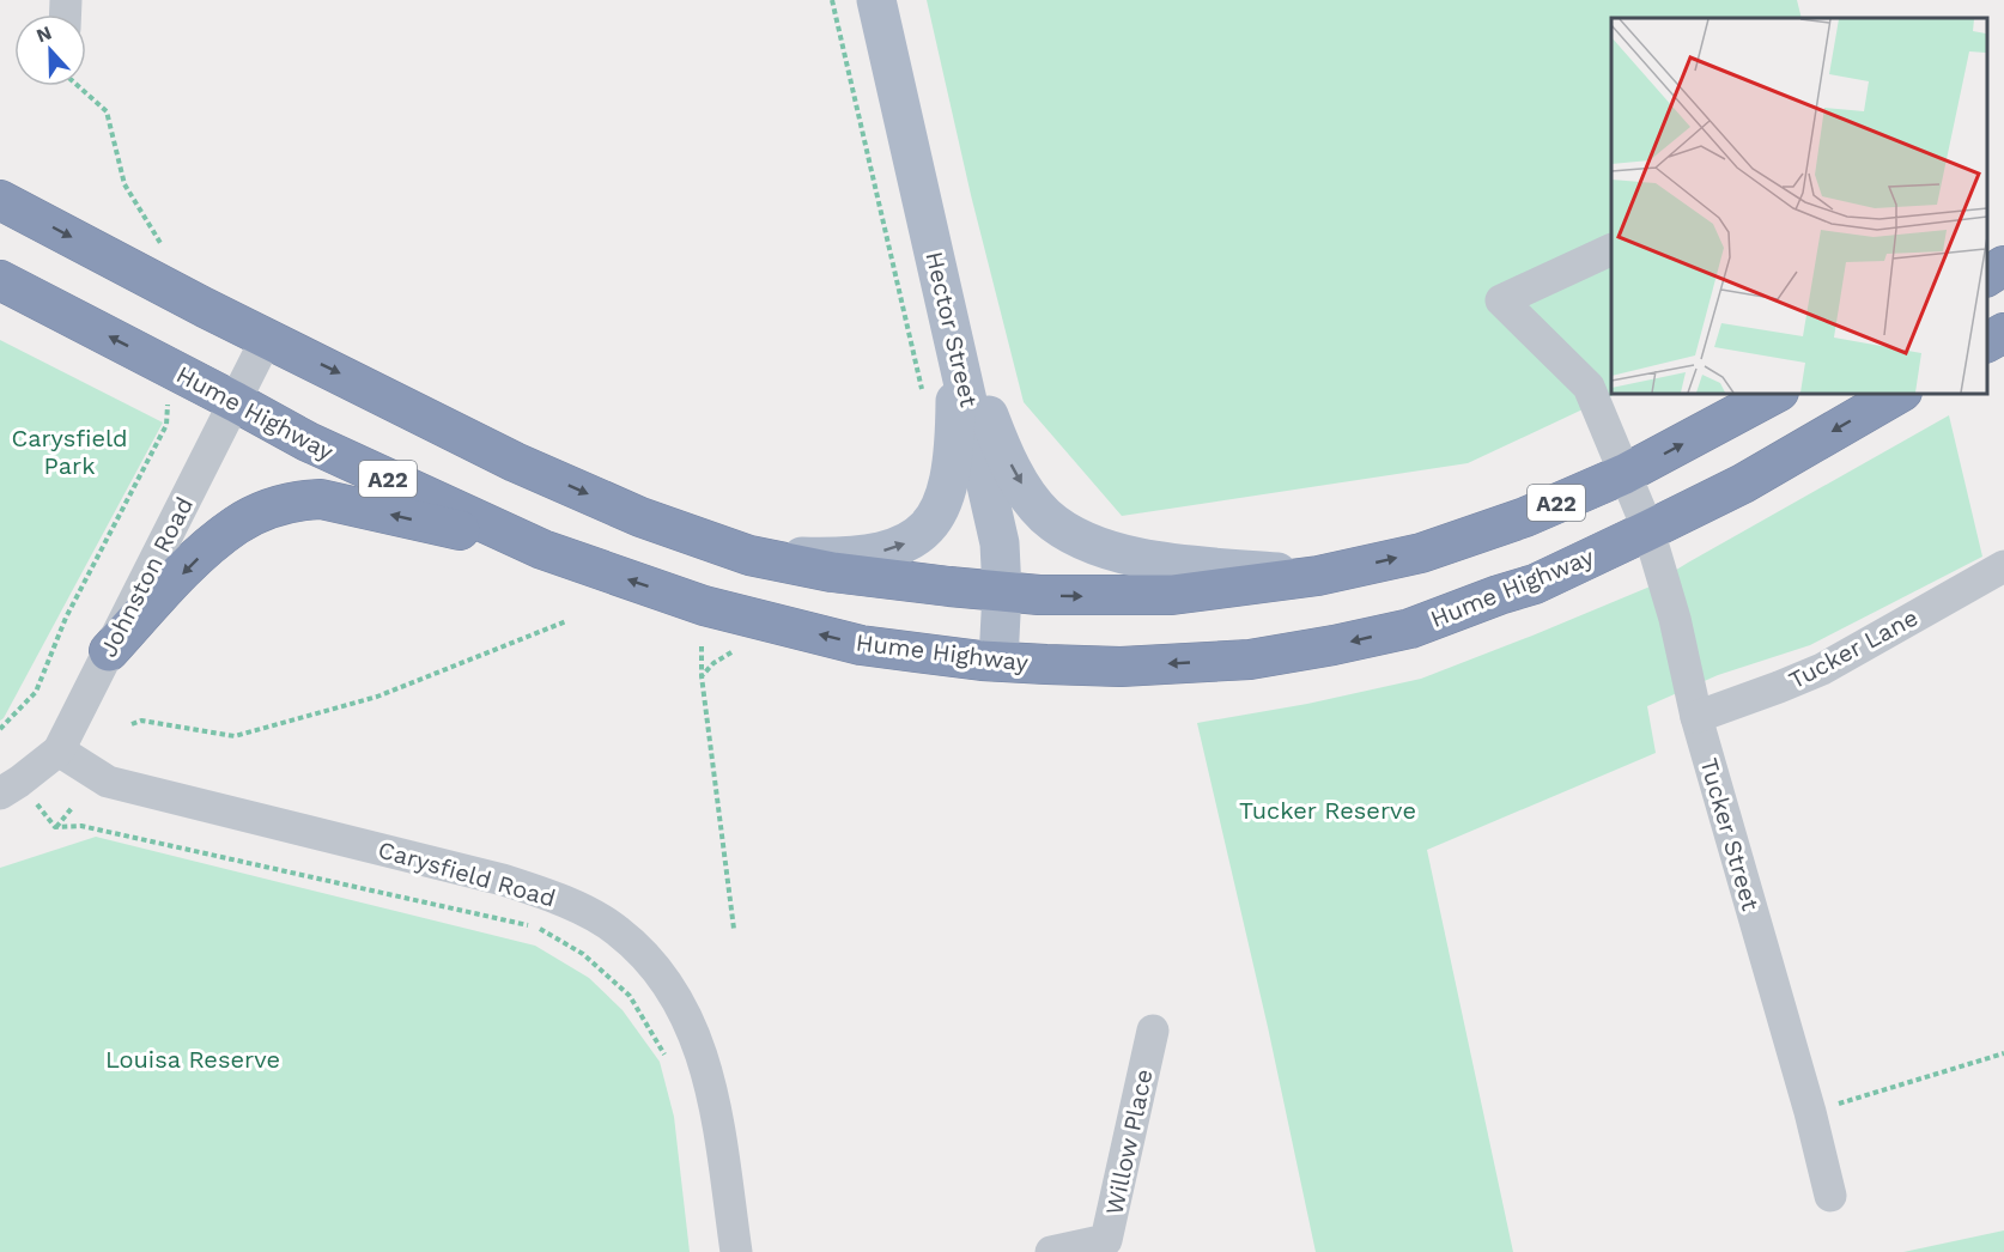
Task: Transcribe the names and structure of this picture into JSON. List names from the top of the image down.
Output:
{
  "streets": {
    "highway": ["Hume Highway", "A22"],
    "main road": ["Hector Street"],
    "street": [
      "Johnston Road",
      "Tucker Lane",
      "Tucker Street",
      "Carysfield Road",
      "Willow Place"
    ]
  },
  "crossings": [
    ["Hector Street", "Hume Highway"],
    ["Hector Street", "A22"],
    ["Hume Highway", "Johnston Road"],
    ["Hume Highway", "Tucker Street"],
    ["A22", "Johnston Road"],
    ["A22", "Tucker Street"],
    ["Johnston Road", "Carysfield Road"],
    ["Tucker Lane", "Tucker Street"]
  ],
  "parks": ["Carysfield Park", "Tucker Reserve", "Louisa Reserve"],
  "north": "top"
}
